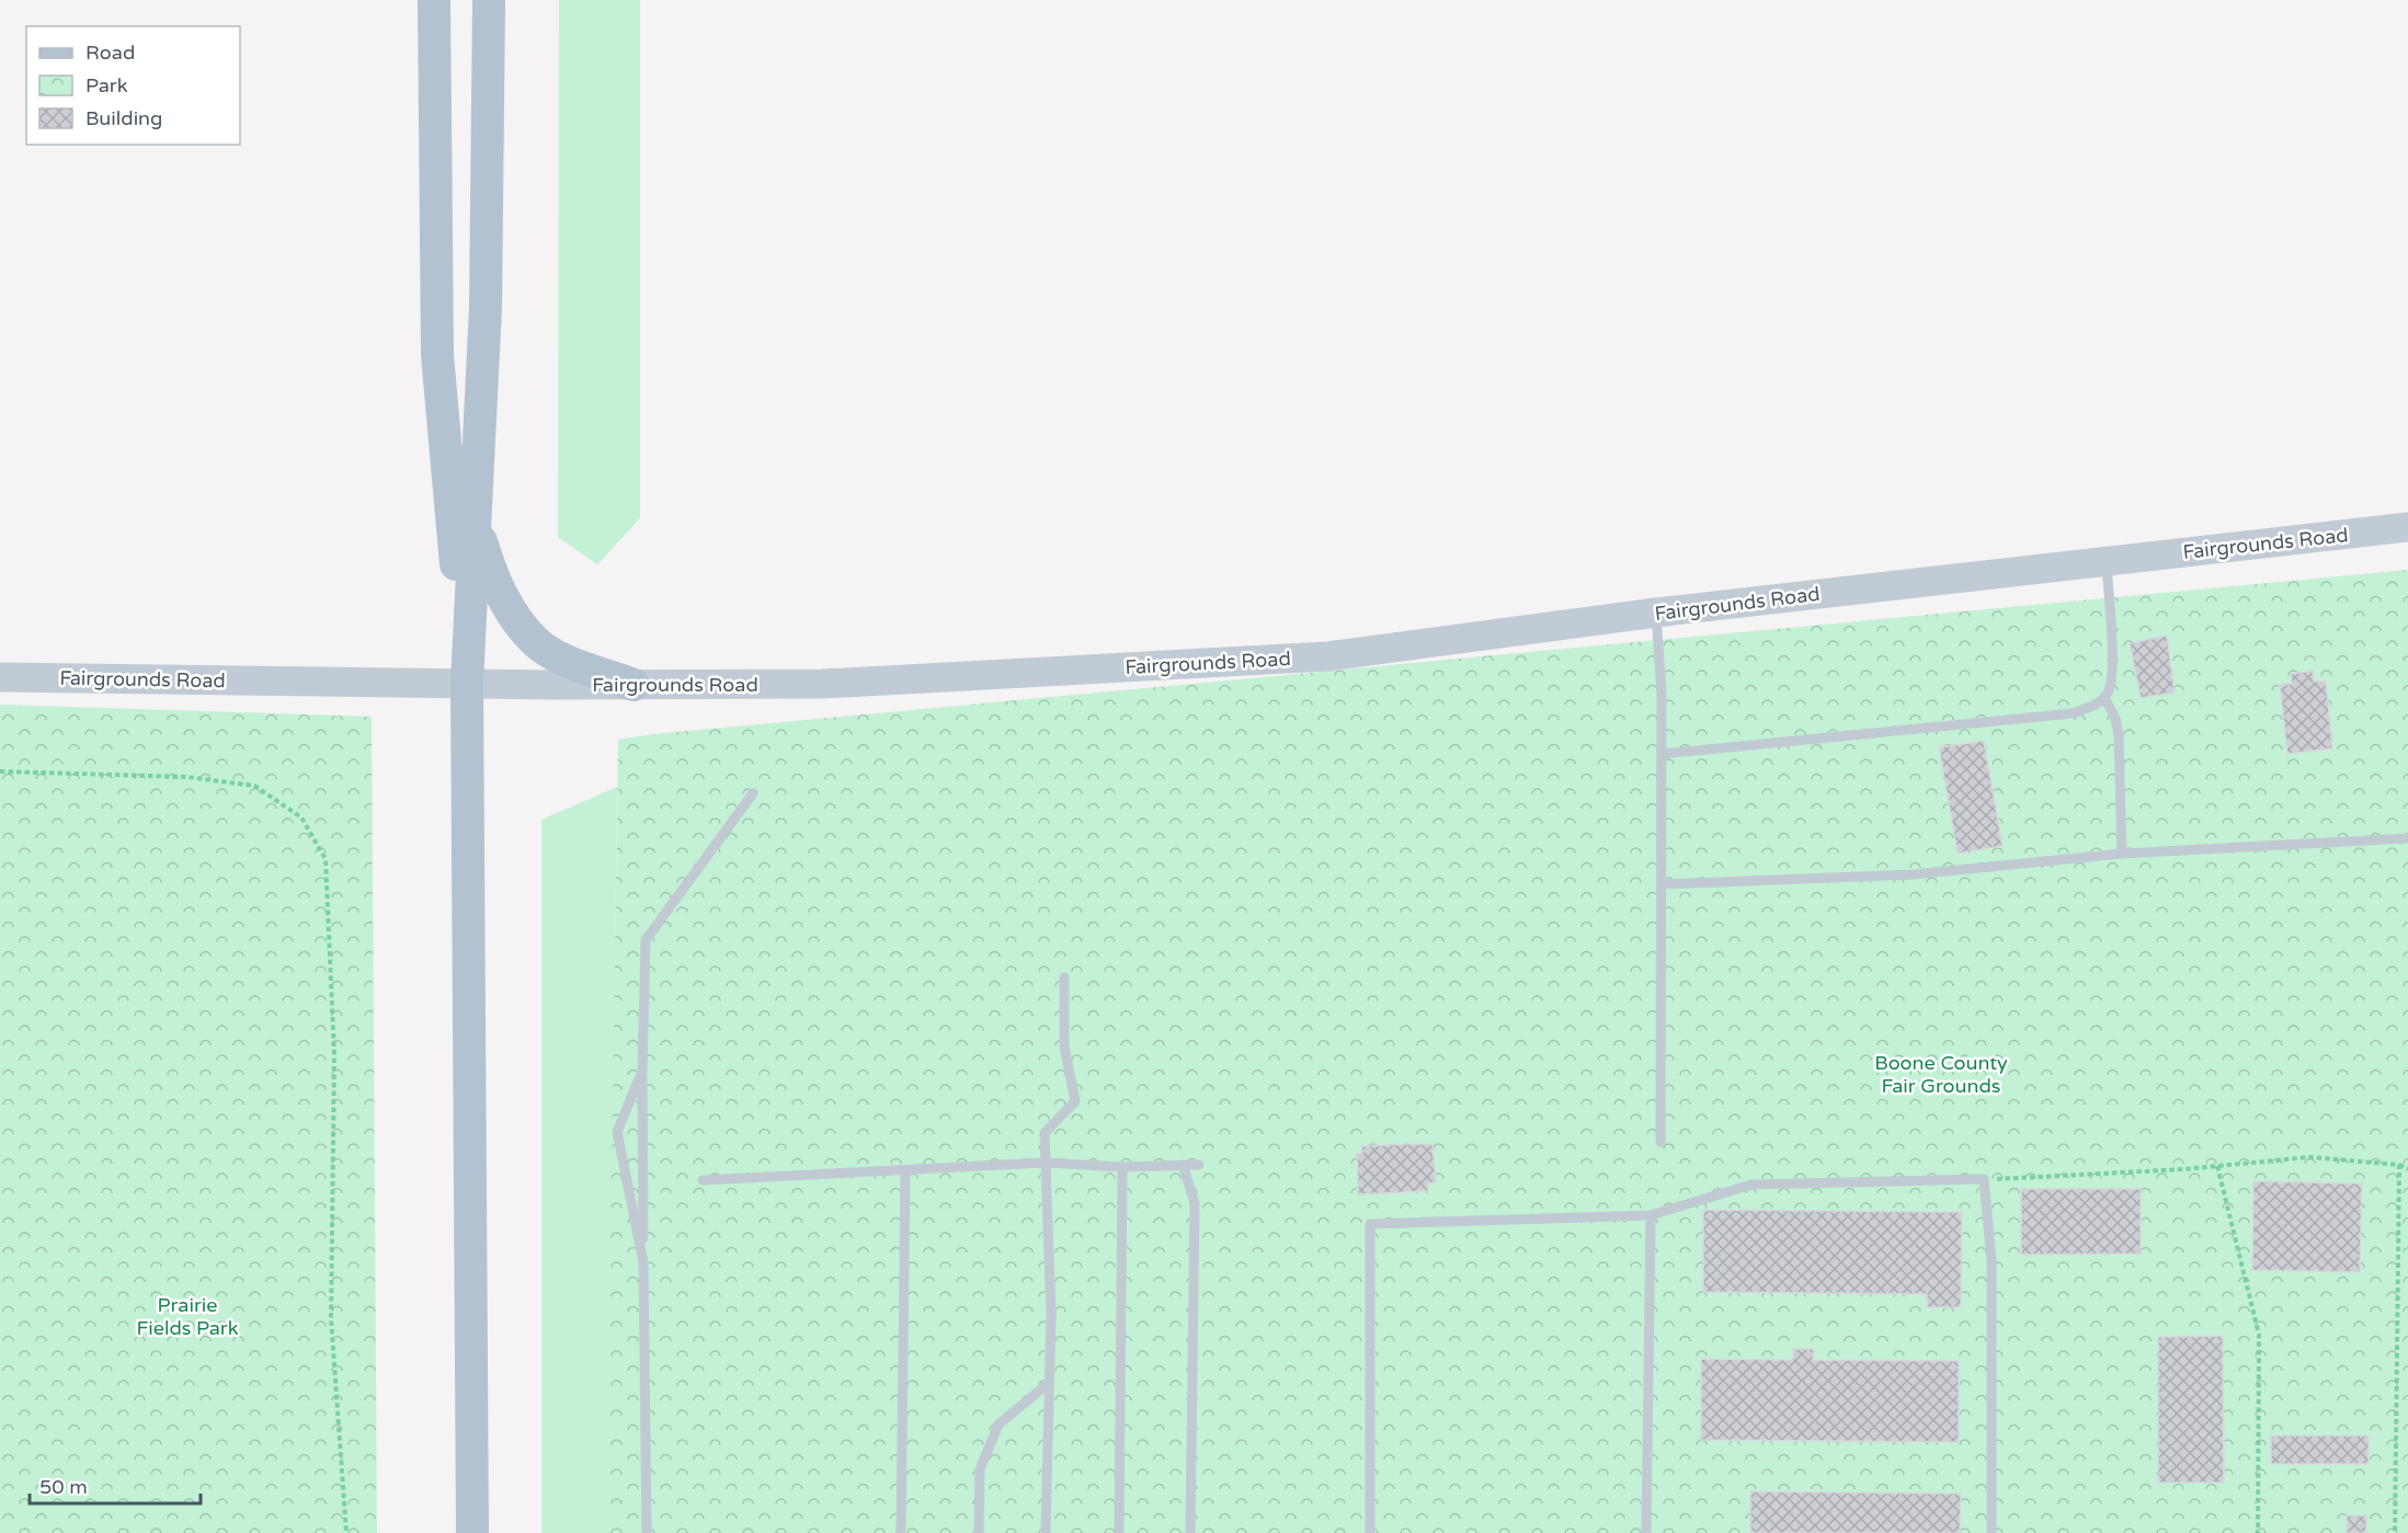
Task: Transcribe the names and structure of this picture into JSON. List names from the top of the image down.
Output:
{
  "streets": {
    "main road": ["Fairgrounds Road"]
  },
  "parks": ["Boone County Fair Grounds", "Prairie Fields Park"],
  "legend": ["Road", "Park", "Building"],
  "scale_bar": "50 m"
}
